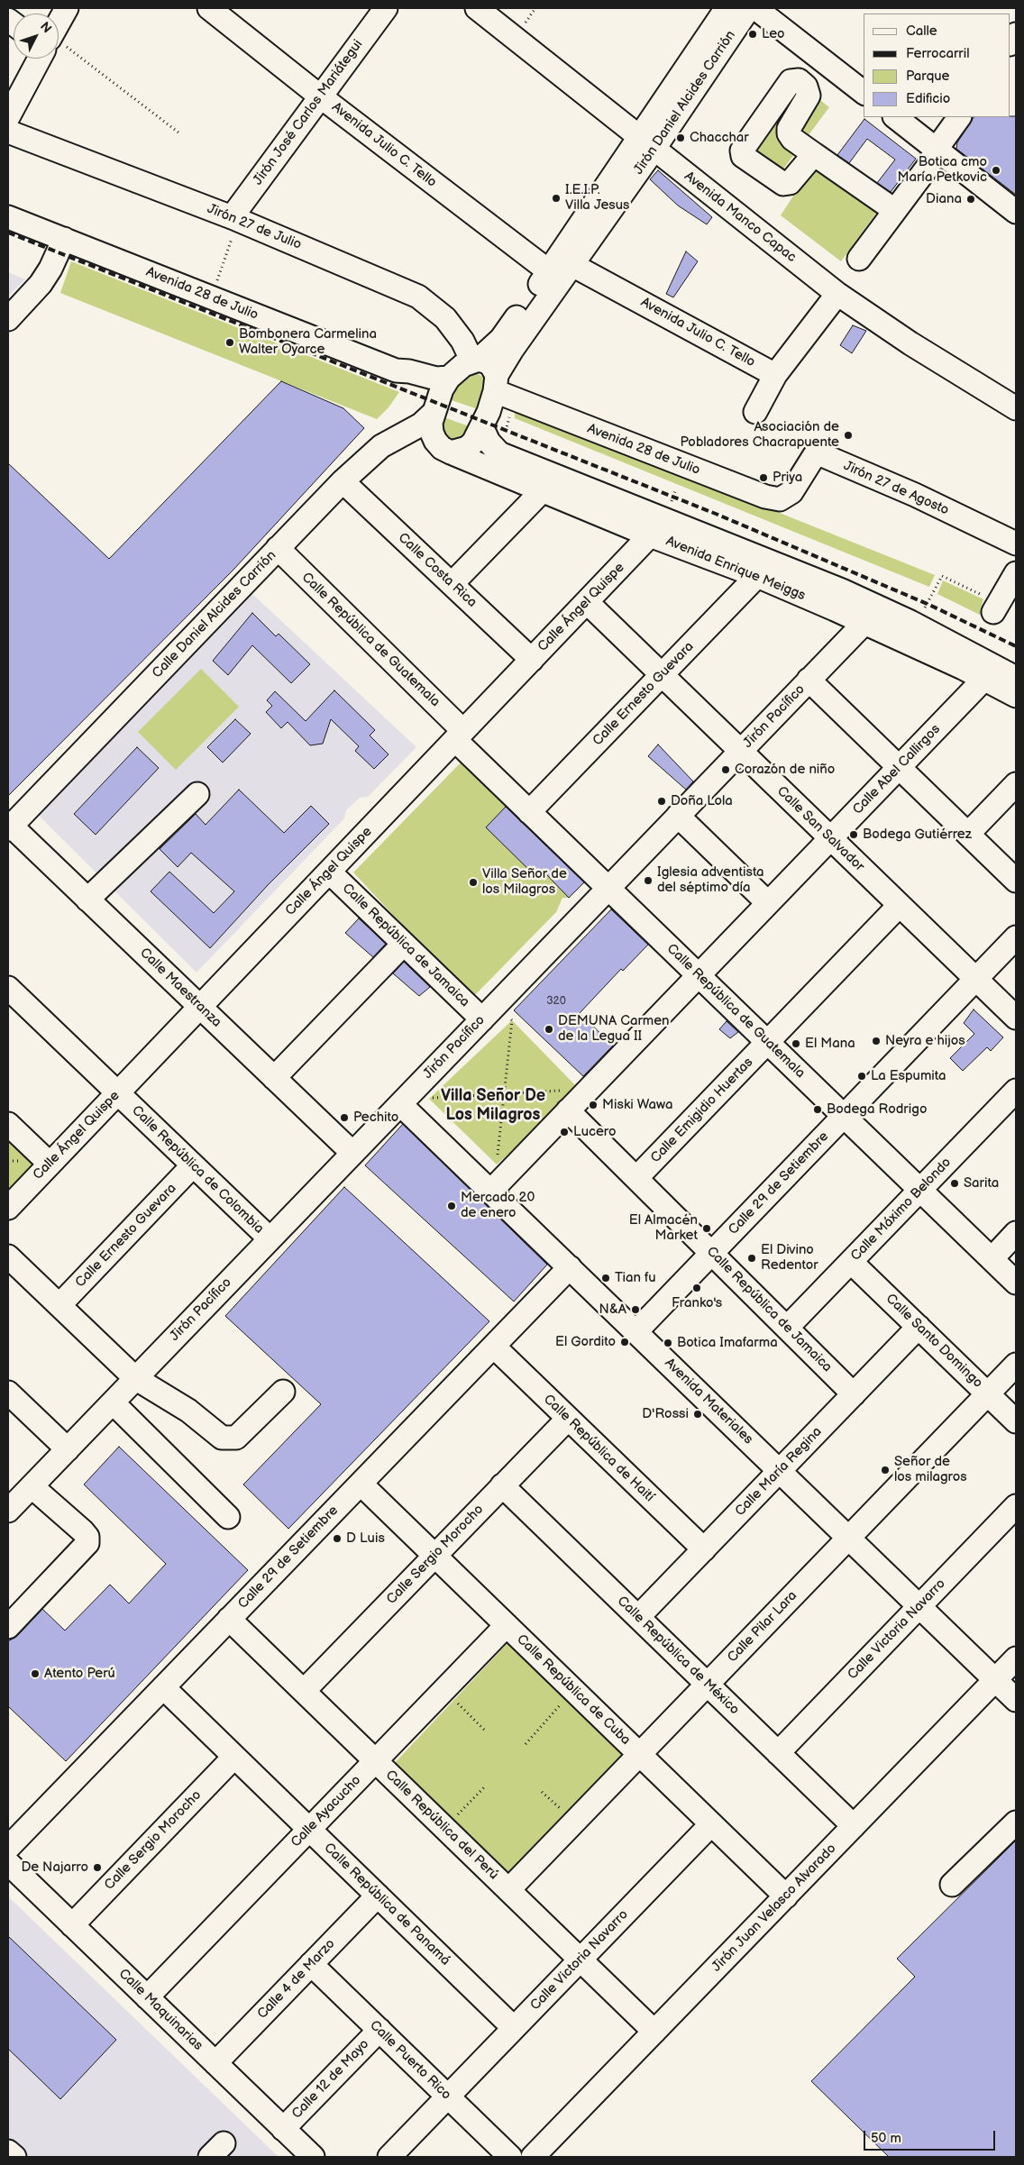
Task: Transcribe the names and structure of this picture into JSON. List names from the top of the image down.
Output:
{
  "streets": {
    "street": [
      "Jirón Daniel Alcides Carrión",
      "Jirón José Carlos Mariátegui",
      "Avenida Julio C. Tello",
      "Avenida Manco Capac",
      "Jirón 27 de Julio",
      "Avenida 28 de Julio",
      "Jirón 27 de Agosto",
      "Avenida Enrique Meiggs",
      "Calle Costa Rica",
      "Calle Ángel Quispe",
      "Calle Daniel Alcides Carrión",
      "Calle República de Guatemala",
      "Calle Ernesto Guevara",
      "Jirón Pacífico",
      "Calle Abel Callirgos",
      "Calle San Salvador",
      "Calle República de Jamaica",
      "Calle Maestranza",
      "Calle Emigidio Huertas",
      "Calle República de Colombia",
      "Calle 29 de Setiembre",
      "Calle Máximo Belondo",
      "Calle Santo Domingo",
      "Avenida Materiales",
      "Calle República de Haití",
      "Calle María Regina",
      "Calle Sergio Morocho",
      "Calle Pilar Lara",
      "Calle Victoria Navarro",
      "Calle República de México",
      "Calle República de Cuba",
      "Calle Ayacucho",
      "Calle República del Perú",
      "Calle República de Panamá",
      "Jirón Juan Velasco Alvarado",
      "Calle 4 de Marzo",
      "Calle Maquinarias",
      "Calle Puerto Rico",
      "Calle 12 de Mayo"
    ]
  },
  "crossings": [
    ["Jirón Daniel Alcides Carrión", "Avenida Julio C. Tello"],
    ["Jirón Daniel Alcides Carrión", "Avenida Manco Capac"],
    ["Jirón Daniel Alcides Carrión", "Jirón 27 de Julio"],
    ["Jirón Daniel Alcides Carrión", "Avenida 28 de Julio"],
    ["Jirón Daniel Alcides Carrión", "Avenida Enrique Meiggs"],
    ["Jirón José Carlos Mariátegui", "Avenida Julio C. Tello"],
    ["Jirón José Carlos Mariátegui", "Jirón 27 de Julio"],
    ["Avenida 28 de Julio", "Jirón 27 de Agosto"],
    ["Avenida 28 de Julio", "Calle Daniel Alcides Carrión"],
    ["Avenida Enrique Meiggs", "Calle Ángel Quispe"],
    ["Avenida Enrique Meiggs", "Calle Ernesto Guevara"],
    ["Avenida Enrique Meiggs", "Jirón Pacífico"],
    ["Avenida Enrique Meiggs", "Calle Abel Callirgos"],
    ["Calle Costa Rica", "Calle Ángel Quispe"],
    ["Calle Costa Rica", "Calle Daniel Alcides Carrión"],
    ["Calle Ángel Quispe", "Calle República de Guatemala"],
    ["Calle Ángel Quispe", "Calle San Salvador"],
    ["Calle Ángel Quispe", "Calle República de Jamaica"],
    ["Calle Ángel Quispe", "Calle Maestranza"],
    ["Calle Ángel Quispe", "Calle República de Colombia"],
    ["Calle Daniel Alcides Carrión", "Calle República de Guatemala"],
    ["Calle Daniel Alcides Carrión", "Calle Maestranza"],
    ["Calle República de Guatemala", "Calle Ernesto Guevara"],
    ["Calle República de Guatemala", "Jirón Pacífico"],
    ["Calle República de Guatemala", "Calle Abel Callirgos"],
    ["Calle República de Guatemala", "Calle Emigidio Huertas"],
    ["Calle República de Guatemala", "Calle 29 de Setiembre"],
    ["Calle República de Guatemala", "Calle Máximo Belondo"],
    ["Calle Ernesto Guevara", "Calle San Salvador"],
    ["Calle Ernesto Guevara", "Calle República de Colombia"],
    ["Jirón Pacífico", "Calle San Salvador"],
    ["Jirón Pacífico", "Calle República de Jamaica"],
    ["Jirón Pacífico", "Calle Maestranza"],
    ["Jirón Pacífico", "Calle República de Colombia"],
    ["Jirón Pacífico", "Avenida Materiales"],
    ["Calle Abel Callirgos", "Calle San Salvador"],
    ["Calle Abel Callirgos", "Calle República de Jamaica"],
    ["Calle Abel Callirgos", "Avenida Materiales"],
    ["Calle San Salvador", "Calle Emigidio Huertas"],
    ["Calle San Salvador", "Calle 29 de Setiembre"],
    ["Calle República de Jamaica", "Calle Emigidio Huertas"],
    ["Calle República de Jamaica", "Calle 29 de Setiembre"],
    ["Calle República de Jamaica", "Calle Máximo Belondo"],
    ["Calle República de Jamaica", "Calle María Regina"],
    ["Calle 29 de Setiembre", "Avenida Materiales"],
    ["Calle 29 de Setiembre", "Calle República de Haití"],
    ["Calle 29 de Setiembre", "Calle República de Cuba"],
    ["Calle 29 de Setiembre", "Calle República del Perú"],
    ["Calle 29 de Setiembre", "Calle República de Panamá"],
    ["Calle Máximo Belondo", "Calle Santo Domingo"],
    ["Calle Santo Domingo", "Calle María Regina"],
    ["Calle Santo Domingo", "Calle Pilar Lara"],
    ["Avenida Materiales", "Calle María Regina"],
    ["Avenida Materiales", "Calle Pilar Lara"],
    ["Avenida Materiales", "Calle Victoria Navarro"],
    ["Avenida Materiales", "Jirón Juan Velasco Alvarado"],
    ["Calle República de Haití", "Calle María Regina"],
    ["Calle República de Haití", "Calle Sergio Morocho"],
    ["Calle María Regina", "Calle República de México"],
    ["Calle Sergio Morocho", "Calle República de México"],
    ["Calle Sergio Morocho", "Calle República de Cuba"],
    ["Calle Sergio Morocho", "Calle República del Perú"],
    ["Calle Sergio Morocho", "Calle República de Panamá"],
    ["Calle Sergio Morocho", "Calle Maquinarias"],
    ["Calle Pilar Lara", "Calle República de México"],
    ["Calle Pilar Lara", "Calle República de Cuba"],
    ["Calle Pilar Lara", "Calle República del Perú"],
    ["Calle Victoria Navarro", "Calle República de México"],
    ["Calle Victoria Navarro", "Calle República de Cuba"],
    ["Calle Victoria Navarro", "Calle República del Perú"],
    ["Calle Victoria Navarro", "Calle República de Panamá"],
    ["Calle Victoria Navarro", "Calle Puerto Rico"],
    ["Calle República de México", "Jirón Juan Velasco Alvarado"],
    ["Calle República de Cuba", "Calle Ayacucho"],
    ["Calle República de Cuba", "Jirón Juan Velasco Alvarado"],
    ["Calle Ayacucho", "Calle República del Perú"],
    ["Calle Ayacucho", "Calle República de Panamá"],
    ["Calle Ayacucho", "Calle Maquinarias"],
    ["Calle República del Perú", "Jirón Juan Velasco Alvarado"],
    ["Calle República de Panamá", "Calle 4 de Marzo"],
    ["Calle 4 de Marzo", "Calle Maquinarias"],
    ["Calle 4 de Marzo", "Calle Puerto Rico"],
    ["Calle Maquinarias", "Calle 12 de Mayo"],
    ["Calle Puerto Rico", "Calle 12 de Mayo"]
  ],
  "districts": ["Villa Señor De Los Milagros"],
  "places": [
    "Leo",
    "Chacchar",
    "Botica cmo María Petkovic",
    "I.E.I.P. Villa Jesus",
    "Diana",
    "Bombonera Carmelina Walter Oyarce",
    "Asociación de Pobladores Chacrapuente",
    "Priya",
    "Corazón de niño",
    "Doña Lola",
    "Bodega Gutiérrez",
    "Iglesia adventista del séptimo día",
    "Villa Señor de los Milagros",
    "DEMUNA Carmen de la Legua II",
    "Neyra e hijos",
    "El Mana",
    "La Espumita",
    "Miski Wawa",
    "Bodega Rodrigo",
    "Pechito",
    "Lucero",
    "Sarita",
    "Mercado 20 de enero",
    "El Almacén Market",
    "El Divino Redentor",
    "Tian fu",
    "Franko's",
    "N&A",
    "El Gordito",
    "Botica Imafarma",
    "D'Rossi",
    "Señor de los milagros",
    "D Luis",
    "Atento Perú",
    "De Najarro"
  ],
  "house_numbers": ["320"],
  "legend": [
    "Calle",
    "Ferrocarril",
    "Parque",
    "Edificio"
  ],
  "scale_bar": "50 m",
  "north": "top right"
}
